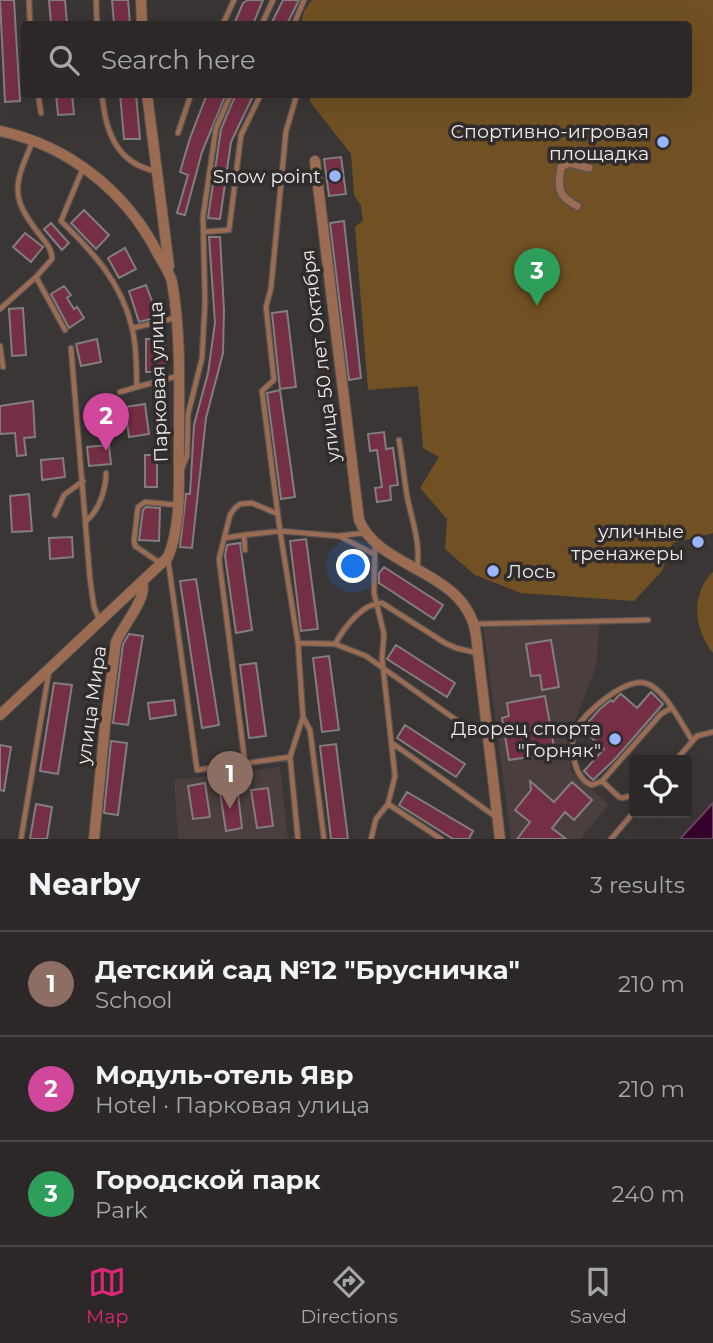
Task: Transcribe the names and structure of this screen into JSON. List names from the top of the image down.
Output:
{
  "streets": {
    "street": ["улица 50 лет Октября", "Парковая улица", "улица Мира"]
  },
  "places": [
    "Спортивно-игровая площадка",
    "Snow point",
    "уличные тренажеры",
    "Лось",
    "Дворец спорта \"Горняк\""
  ],
  "page": {
    "search": "Search here",
    "pins": ["3", "2", "1"],
    "heading": ["Nearby", "3 results"],
    "list": [
      {
        "mark": "1",
        "name": "Детский сад №12 \"Брусничка\"",
        "note": "School",
        "value": "210 m"
      },
      {
        "mark": "2",
        "name": "Модуль-отель Явр",
        "note": "Hotel · Парковая улица",
        "value": "210 m"
      },
      {
        "mark": "3",
        "name": "Городской парк",
        "note": "Park",
        "value": "240 m"
      }
    ],
    "nav": ["Map", "Directions", "Saved"]
  }
}
